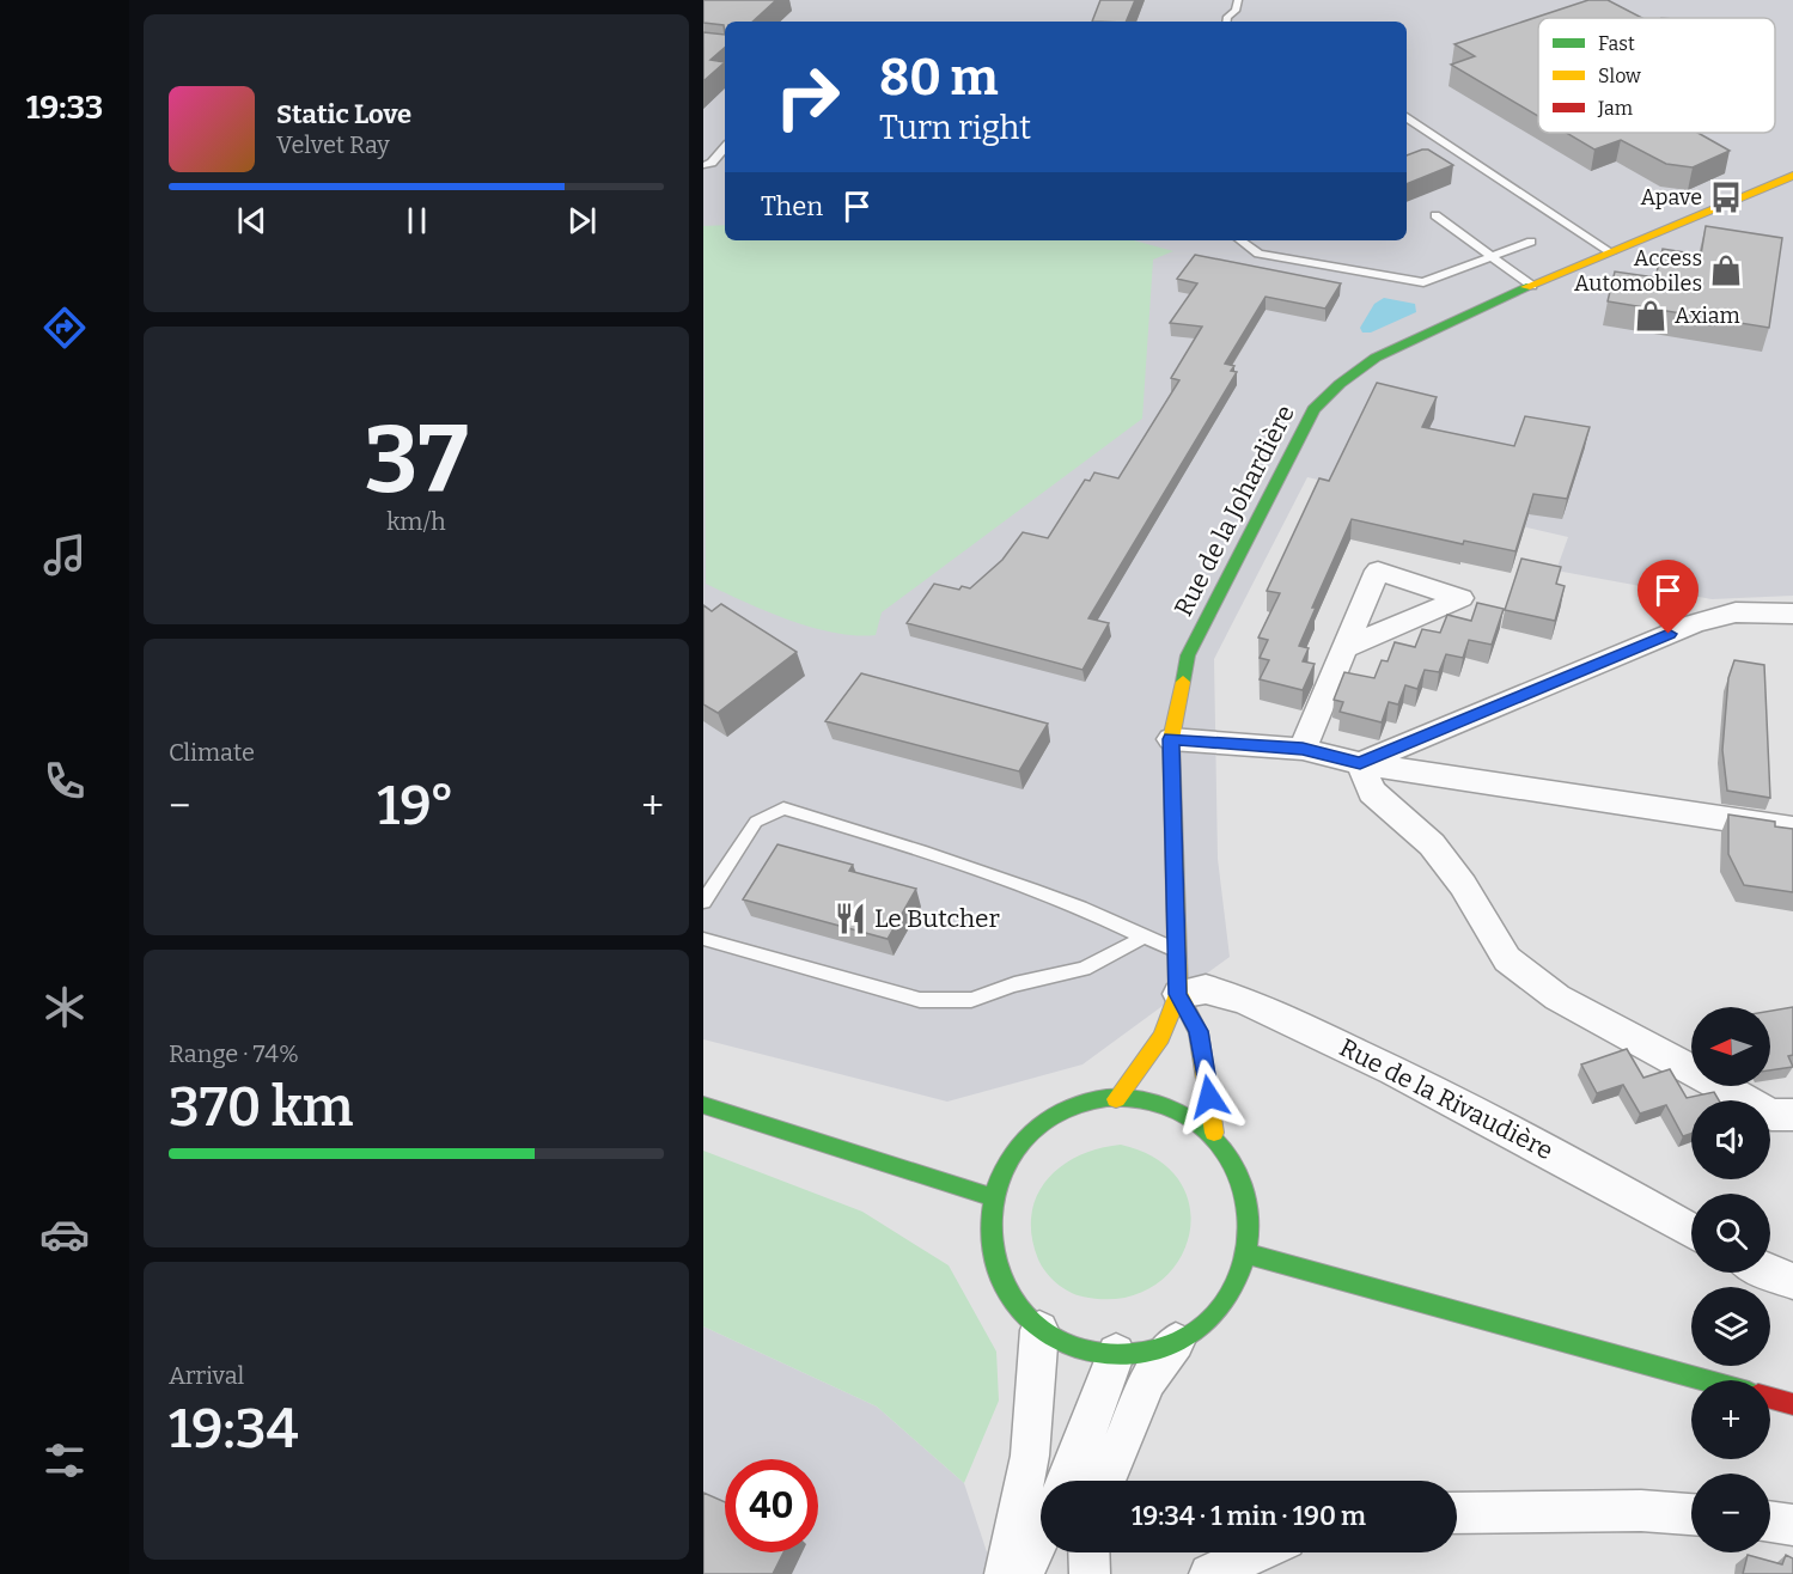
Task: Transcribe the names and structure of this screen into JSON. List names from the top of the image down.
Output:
{
  "streets": {
    "street": ["Rue de la Johardière", "Rue de la Rivaudière"]
  },
  "crossings": [
    ["Rue de la Johardière", "Rue de la Rivaudière"]
  ],
  "places": {
    "bus stop": ["Apave"],
    "shop": ["Access Automobiles", "Axiam"],
    "restaurant": ["Le Butcher"]
  },
  "legend": ["Fast", "Slow", "Jam"],
  "north": "left",
  "page": {
    "tabs": "19:33",
    "turn": ["80 m", "Turn right"],
    "song": ["Static Love", "Velvet Ray"],
    "then": "Then",
    "tile": [
      ["37", "km/h"],
      "Climate",
      ["Range · 74%", "370 km"],
      ["Arrival", "19:34"]
    ],
    "heat": ["−", "19°", "+"],
    "map_buttons": ["+", "−"],
    "limit": "40",
    "trip": "19:34 · 1 min · 190 m"
  }
}
